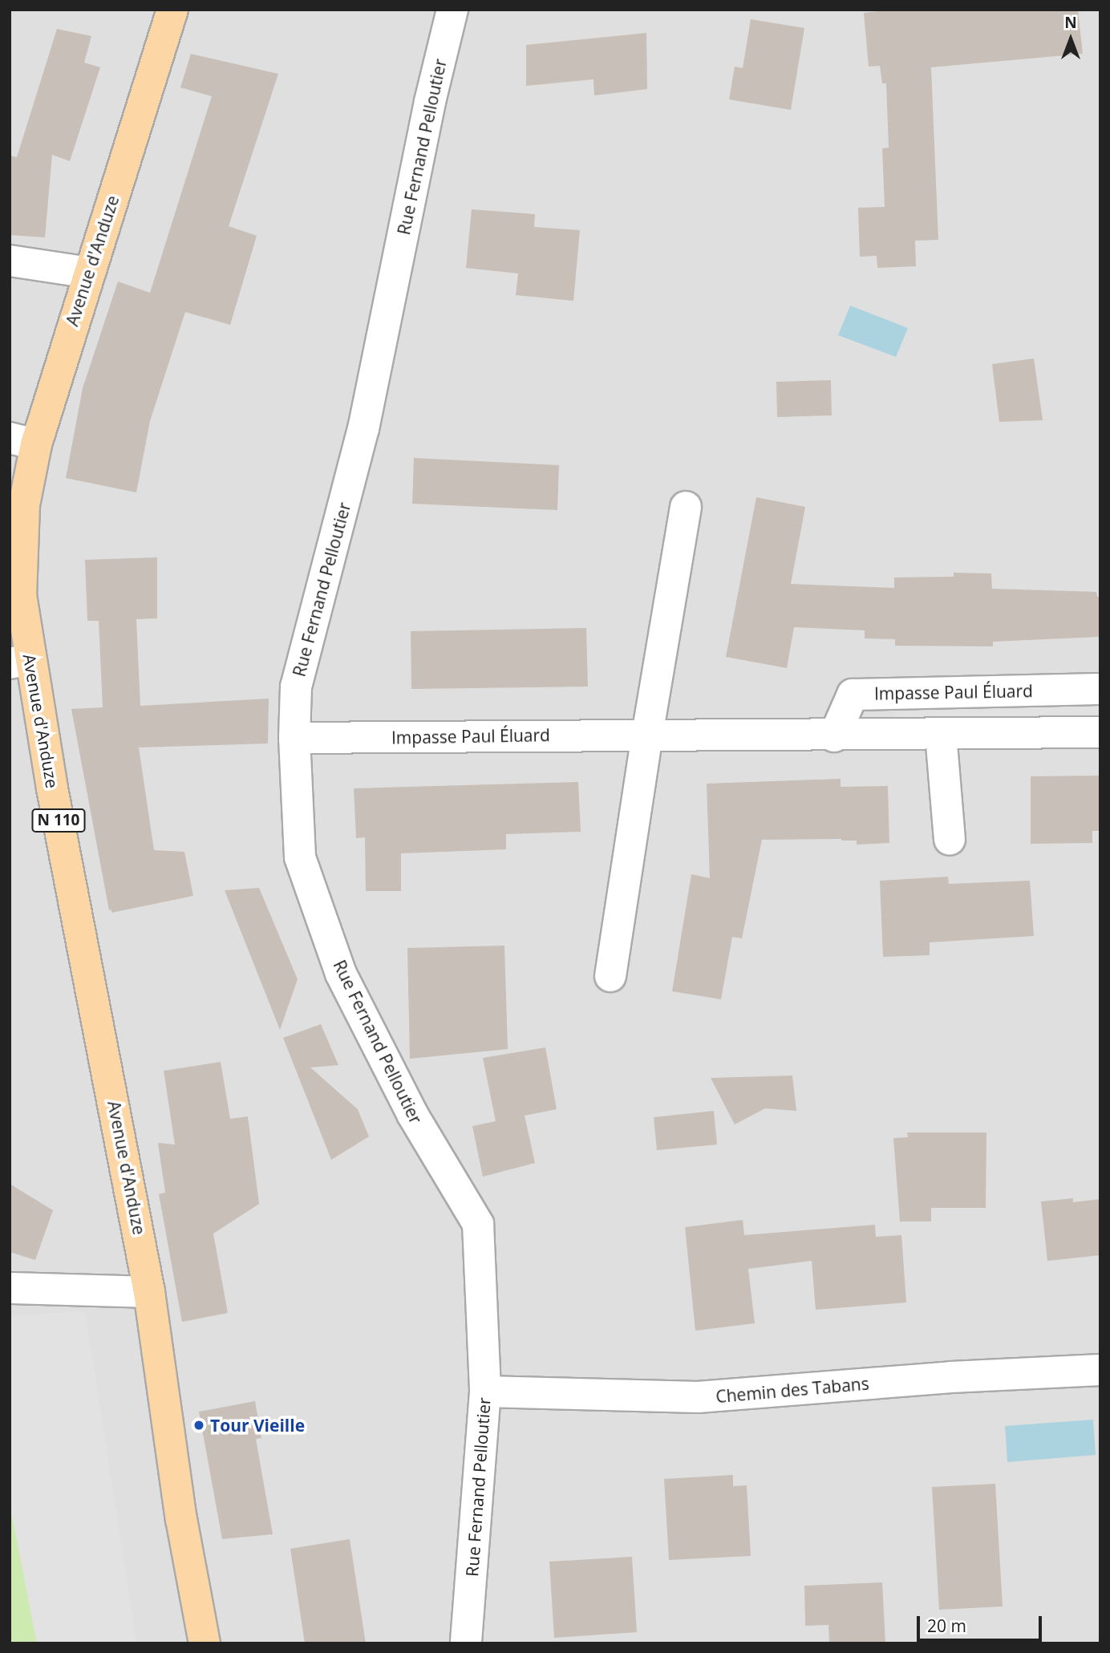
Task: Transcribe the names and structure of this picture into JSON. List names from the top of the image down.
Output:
{
  "streets": {
    "main road": ["Avenue d'Anduze", "N 110"],
    "street": ["Rue Fernand Pelloutier", "Impasse Paul Éluard", "Chemin des Tabans"]
  },
  "crossings": [
    ["Rue Fernand Pelloutier", "Impasse Paul Éluard"],
    ["Rue Fernand Pelloutier", "Chemin des Tabans"]
  ],
  "places": ["Tour Vieille"],
  "scale_bar": "20 m",
  "north": "top"
}
